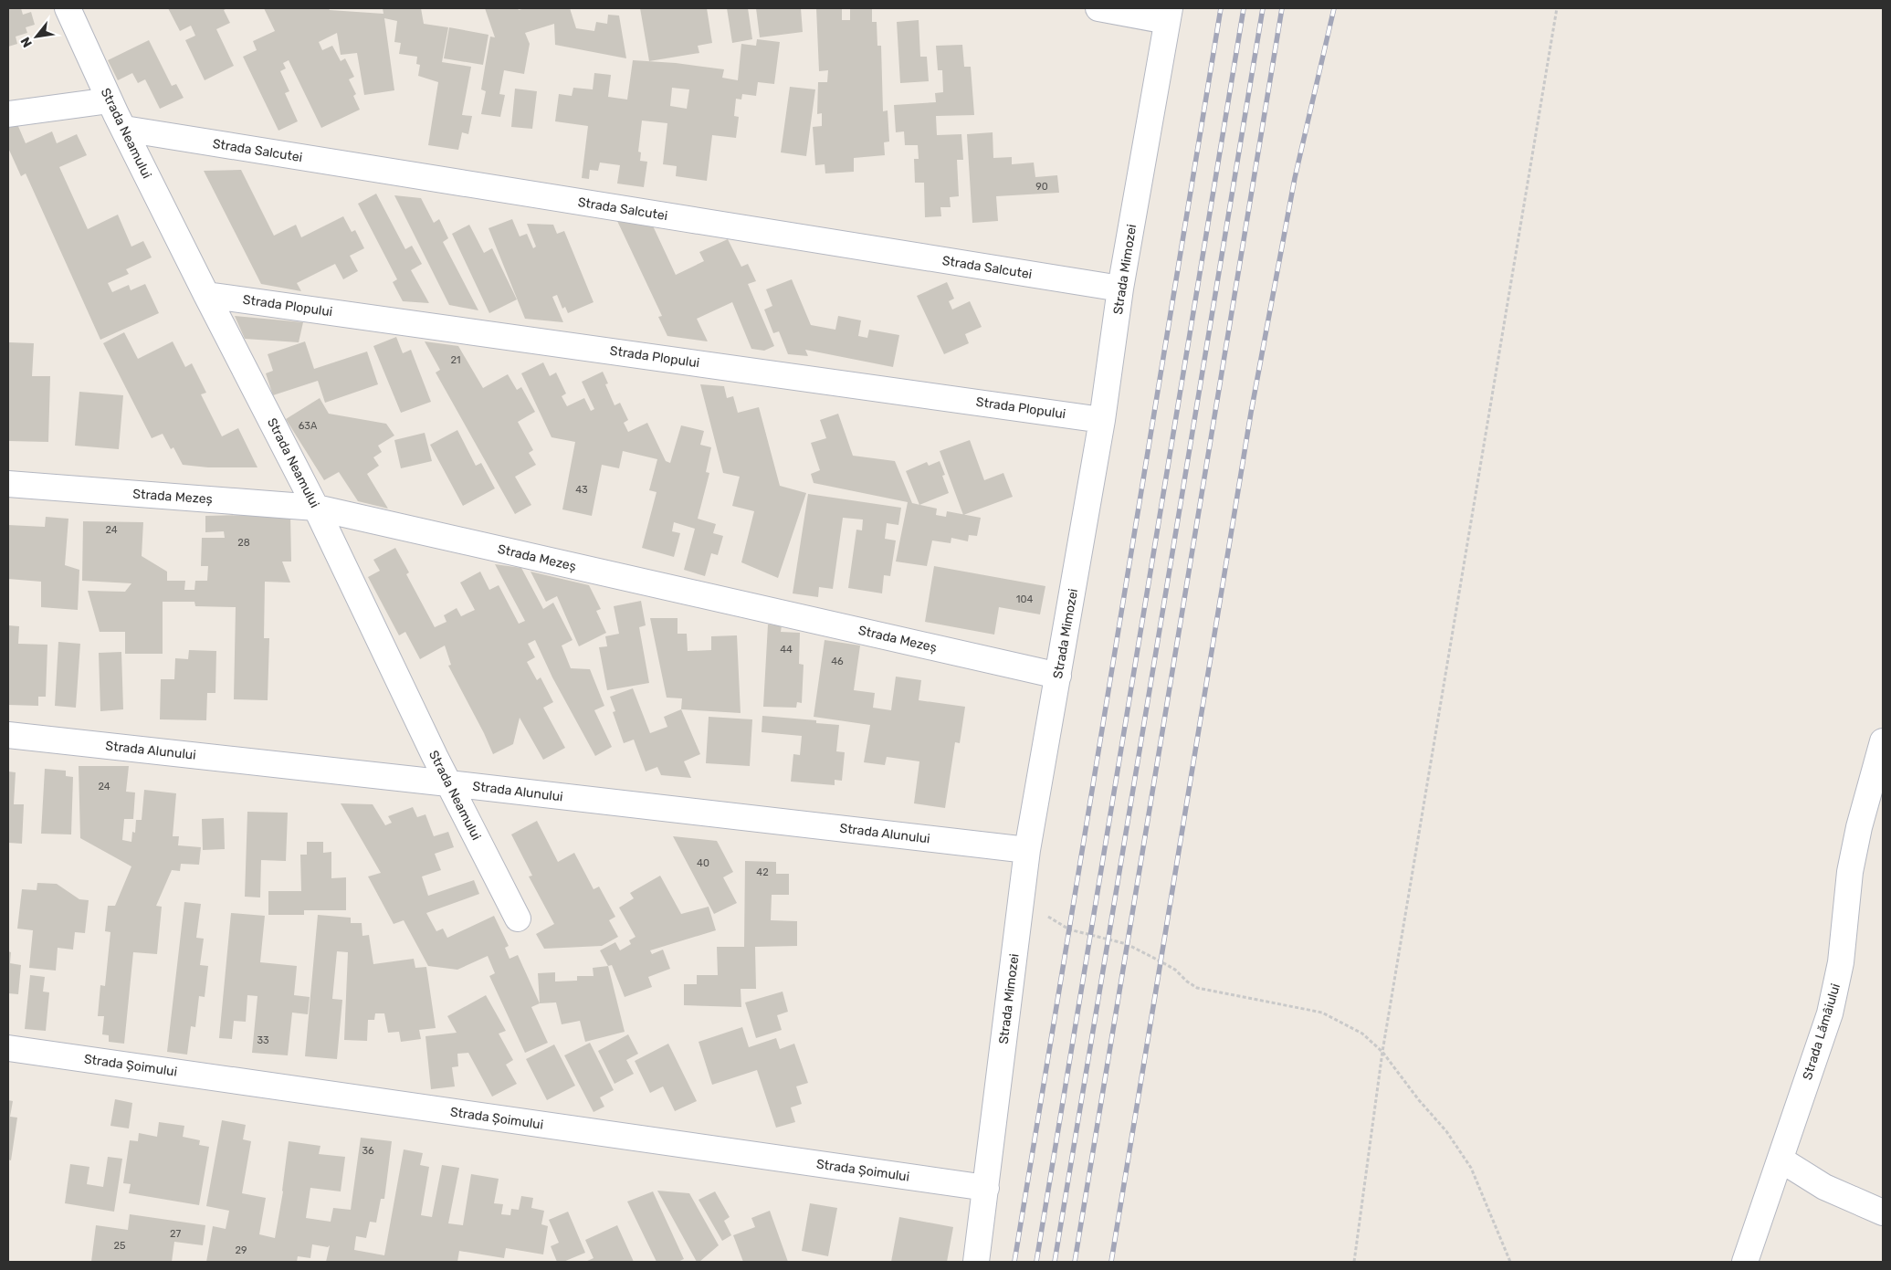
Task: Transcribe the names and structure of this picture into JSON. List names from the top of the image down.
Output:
{
  "streets": {
    "street": [
      "Strada Neamului",
      "Strada Salcutei",
      "Strada Mimozei",
      "Strada Plopului",
      "Strada Mezeș",
      "Strada Alunului",
      "Strada Lămâiului",
      "Strada Șoimului"
    ]
  },
  "crossings": [
    ["Strada Neamului", "Strada Salcutei"],
    ["Strada Neamului", "Strada Plopului"],
    ["Strada Neamului", "Strada Mezeș"],
    ["Strada Neamului", "Strada Alunului"],
    ["Strada Salcutei", "Strada Mimozei"],
    ["Strada Mimozei", "Strada Plopului"],
    ["Strada Mimozei", "Strada Mezeș"],
    ["Strada Mimozei", "Strada Alunului"],
    ["Strada Mimozei", "Strada Șoimului"]
  ],
  "house_numbers": [
    "90",
    "21",
    "63A",
    "43",
    "24",
    "28",
    "104",
    "44",
    "46",
    "24",
    "40",
    "42",
    "33",
    "36",
    "27",
    "25",
    "29"
  ],
  "north": "bottom left"
}
